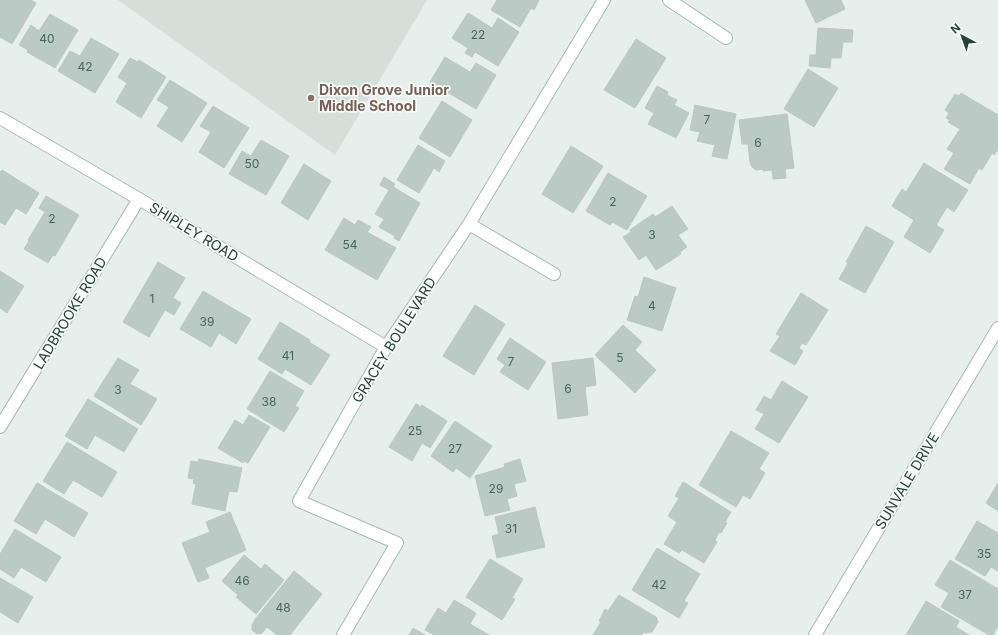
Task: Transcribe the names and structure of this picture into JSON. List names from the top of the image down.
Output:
{
  "streets": {
    "street": [
      "SHIPLEY ROAD",
      "LADBROOKE ROAD",
      "GRACEY BOULEVARD",
      "SUNVALE DRIVE"
    ]
  },
  "crossings": [
    ["SHIPLEY ROAD", "LADBROOKE ROAD"],
    ["SHIPLEY ROAD", "GRACEY BOULEVARD"]
  ],
  "places": ["Dixon Grove Junior Middle School"],
  "house_numbers": [
    "22",
    "40",
    "42",
    "7",
    "6",
    "50",
    "2",
    "2",
    "3",
    "54",
    "1",
    "4",
    "39",
    "41",
    "5",
    "7",
    "6",
    "3",
    "38",
    "25",
    "27",
    "29",
    "31",
    "35",
    "46",
    "42",
    "37",
    "48"
  ],
  "north": "top left"
}
